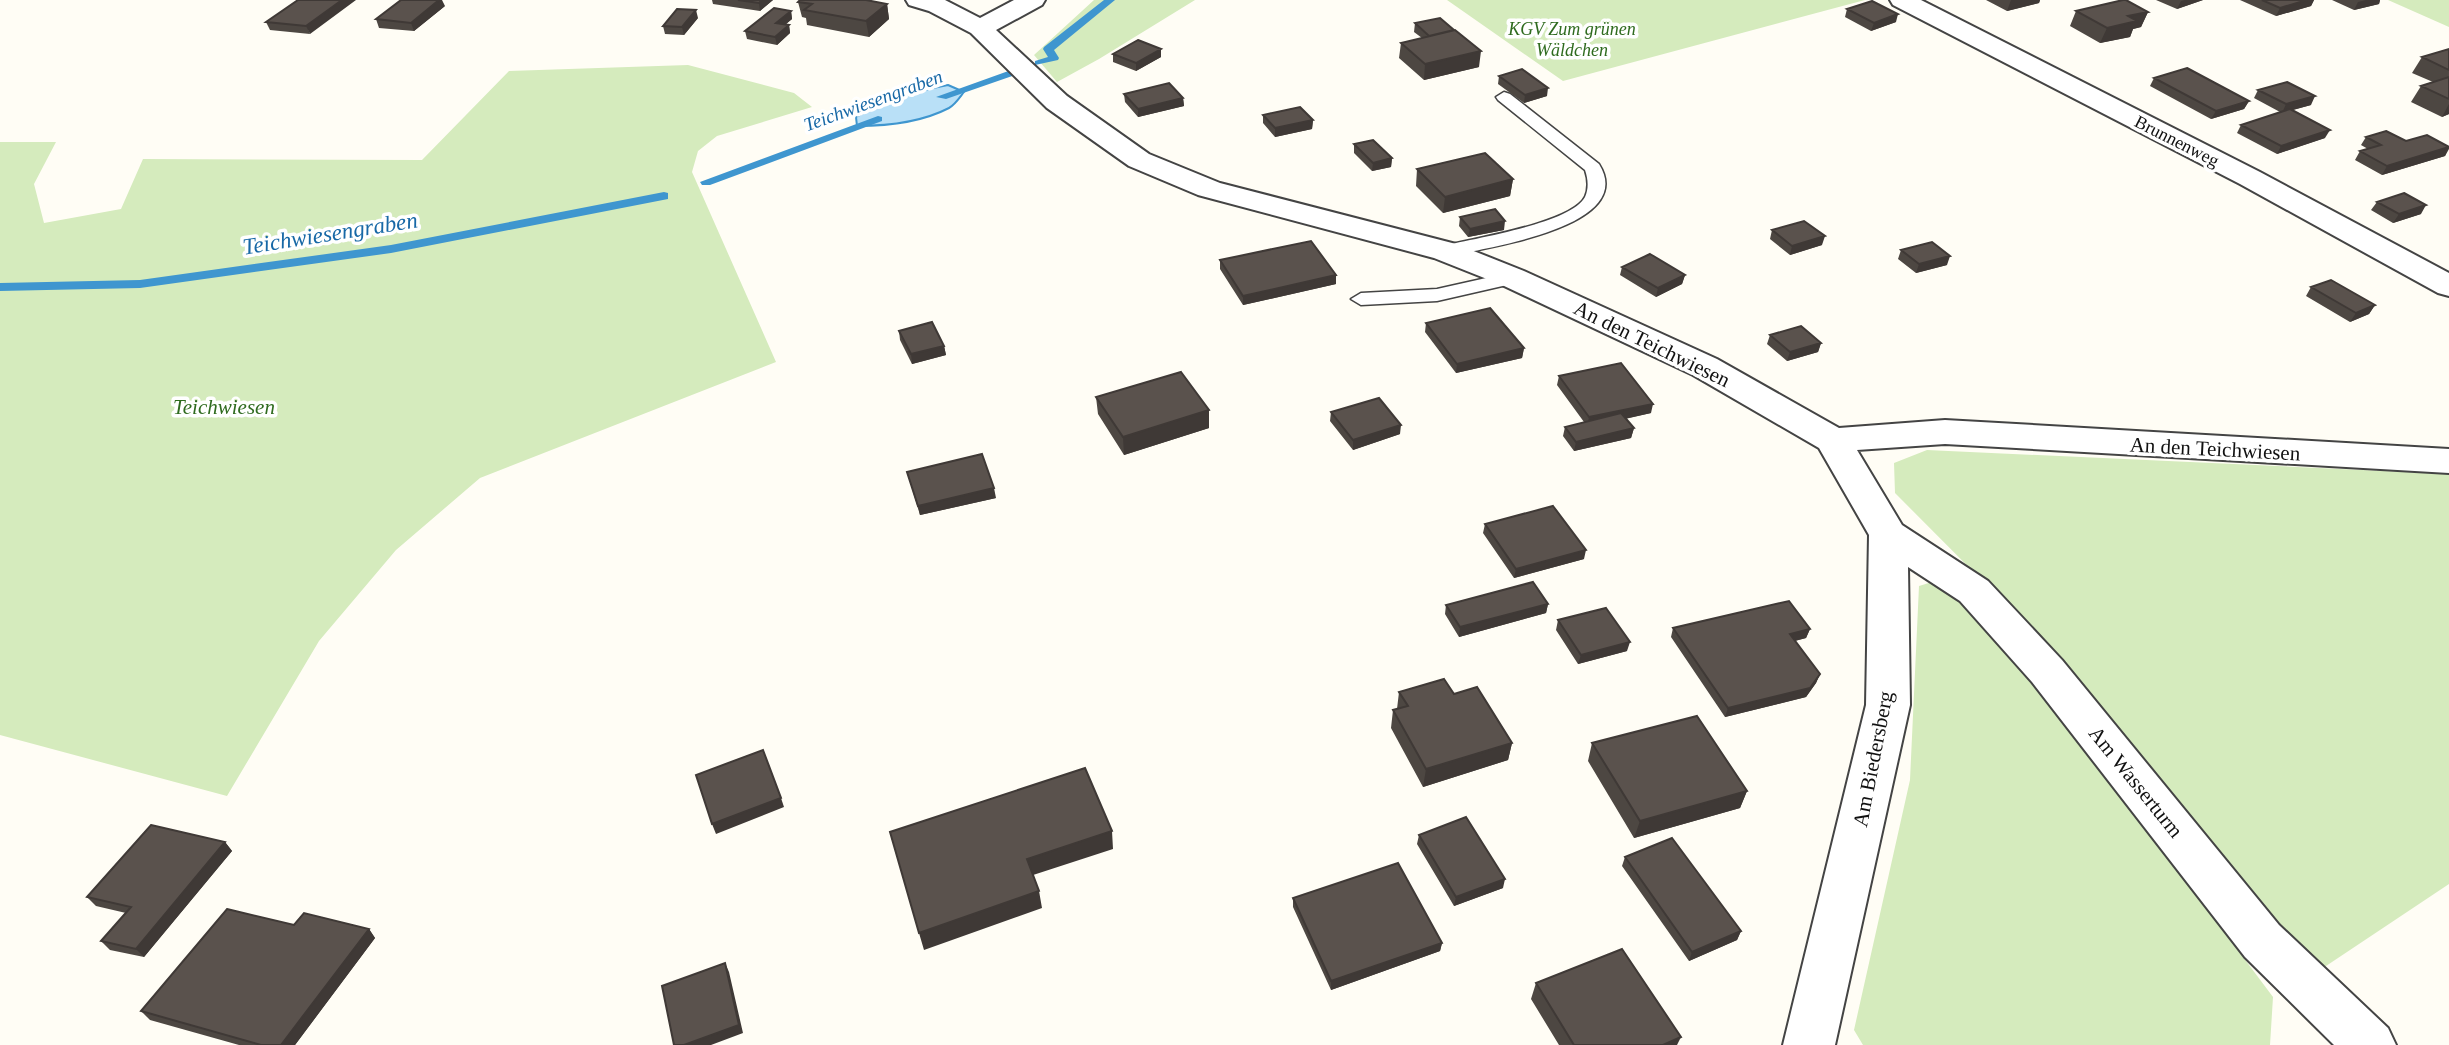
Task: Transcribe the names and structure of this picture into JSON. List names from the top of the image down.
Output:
{
  "streets": {
    "street": [
      "Brunnenweg",
      "An den Teichwiesen",
      "Am Biedersberg",
      "Am Wasserturm"
    ]
  },
  "crossings": [
    ["Am Biedersberg", "Am Wasserturm"]
  ],
  "water": ["Teichwiesengraben"],
  "parks": ["KGV Zum grünen Wäldchen", "Teichwiesen"]
}
